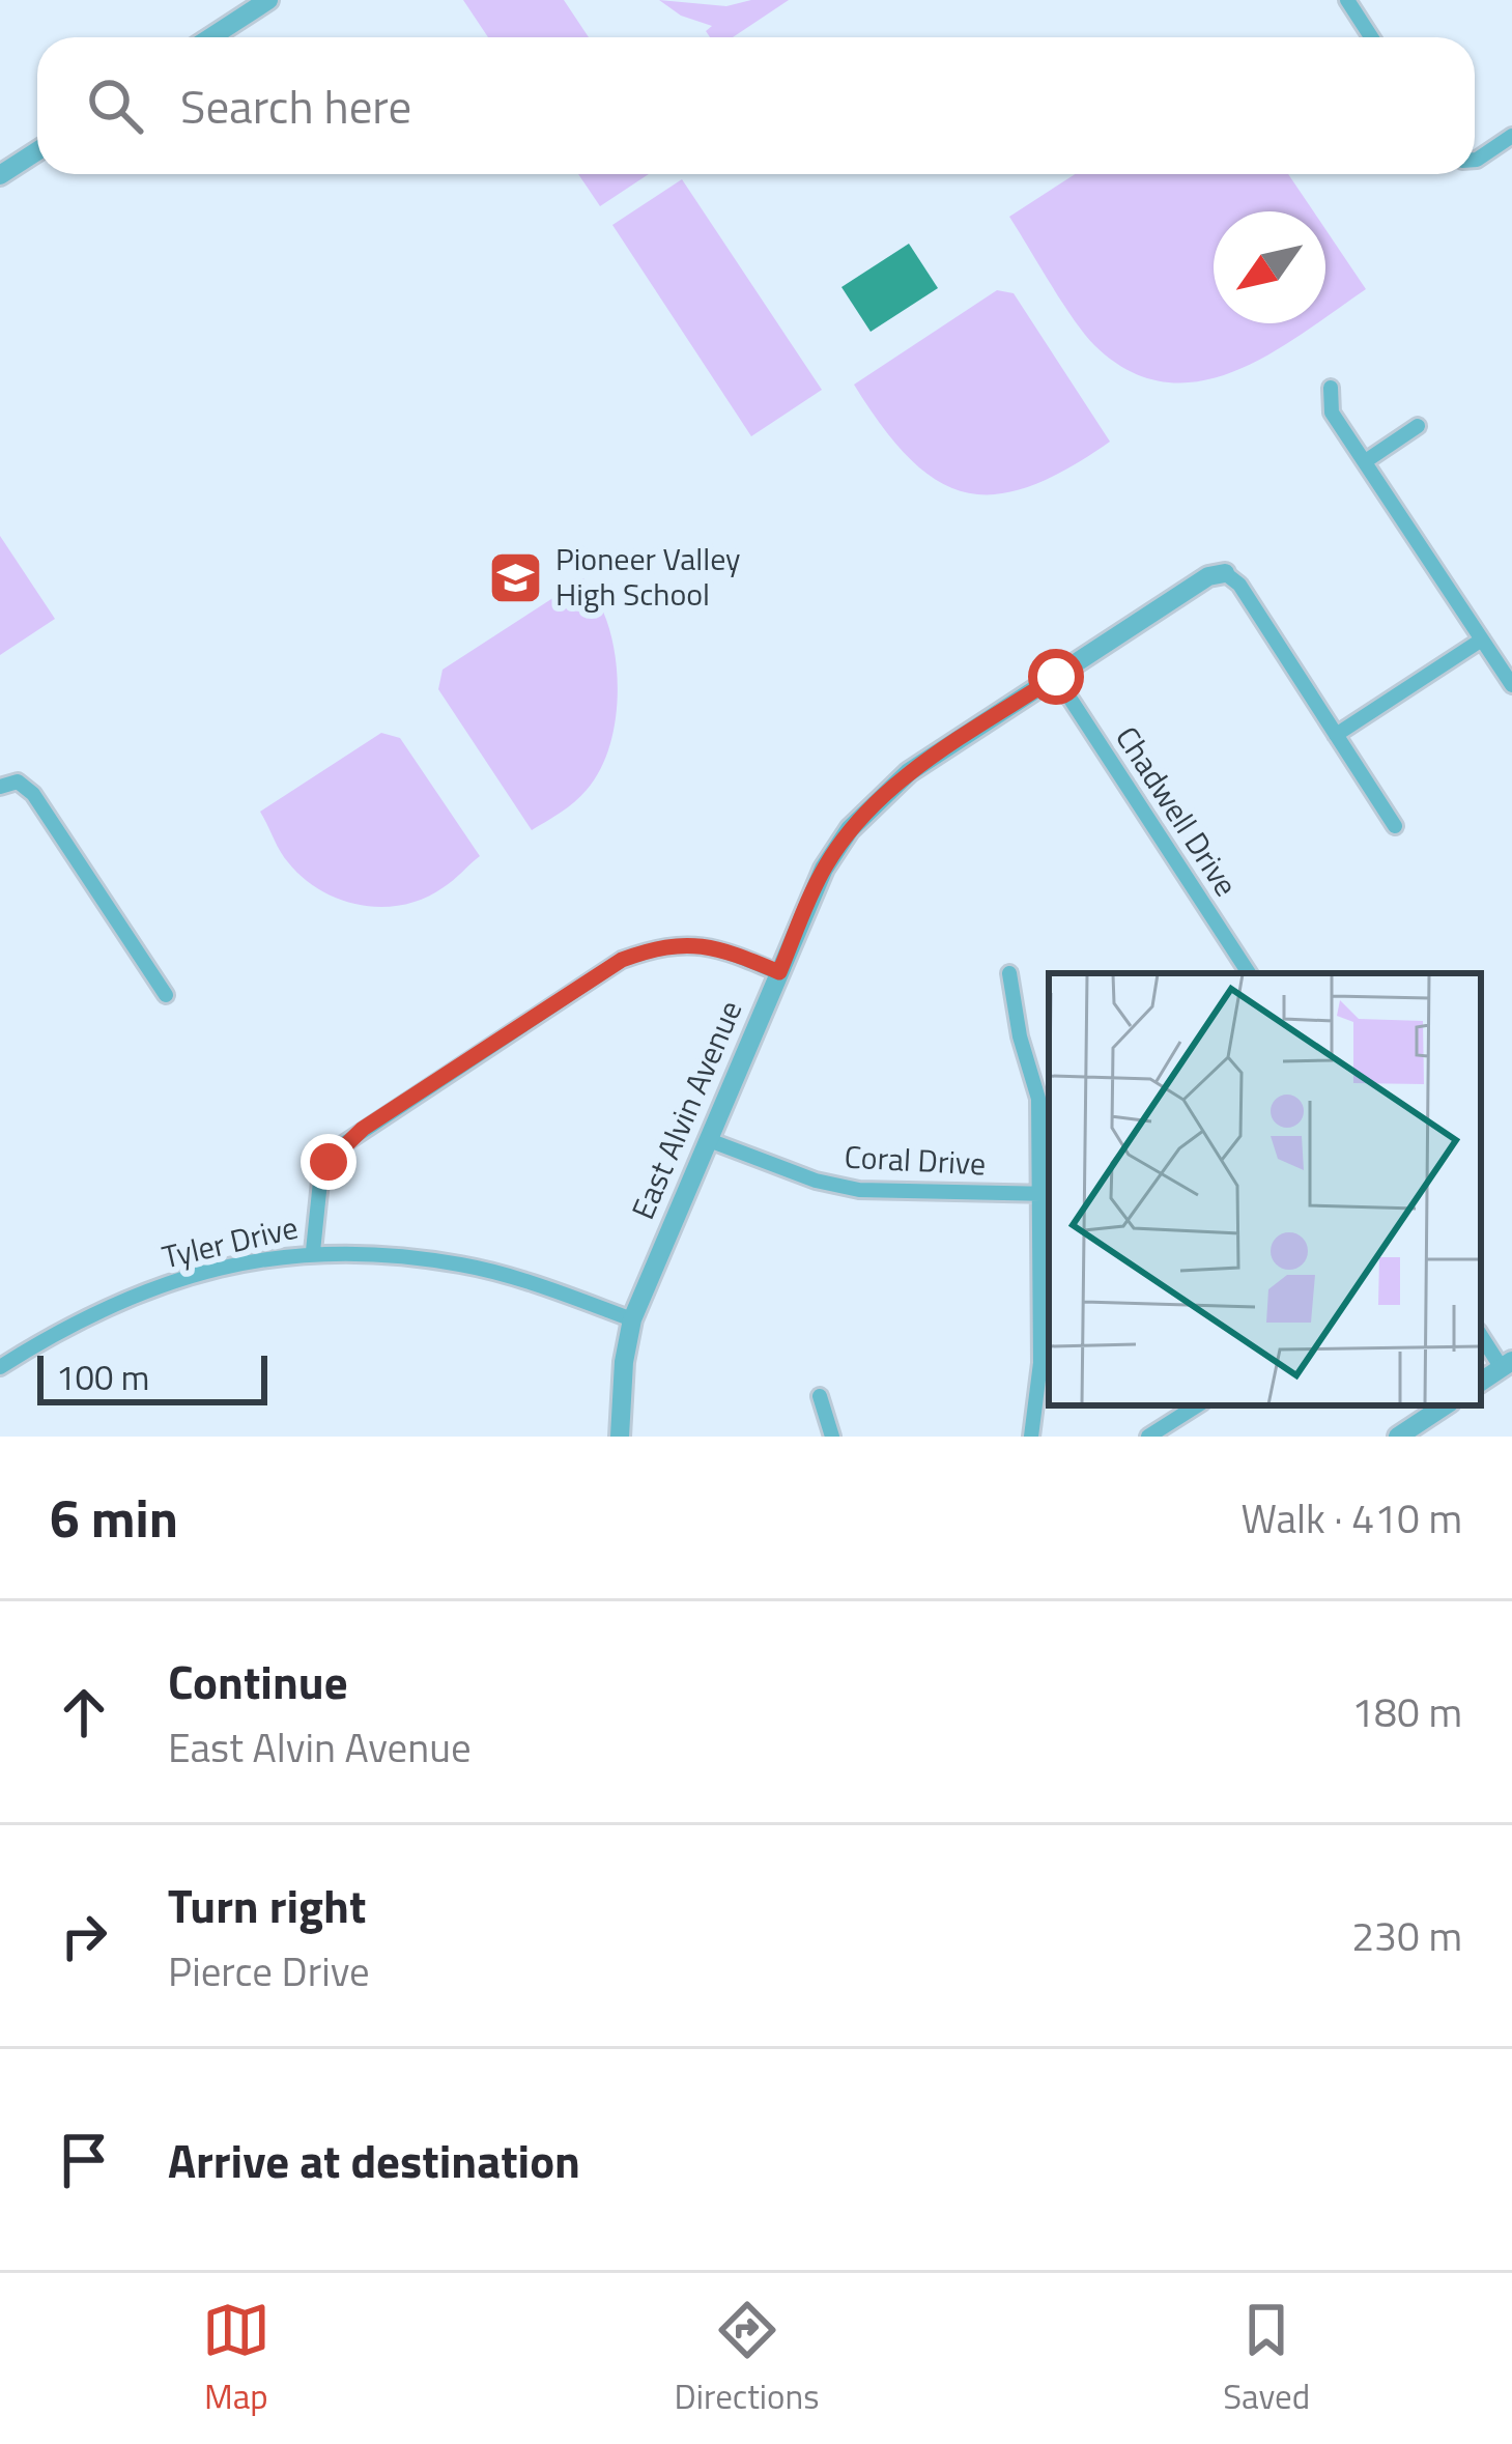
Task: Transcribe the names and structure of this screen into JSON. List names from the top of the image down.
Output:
{
  "streets": {
    "street": [
      "Chadwell Drive",
      "East Alvin Avenue",
      "Coral Drive",
      "Tyler Drive"
    ]
  },
  "crossings": [
    ["Chadwell Drive", "East Alvin Avenue"],
    ["East Alvin Avenue", "Coral Drive"],
    ["East Alvin Avenue", "Tyler Drive"]
  ],
  "places": {
    "school or university": ["Pioneer Valley High School"]
  },
  "scale_bar": "100 m",
  "north": "bottom left",
  "page": {
    "search": "Search here",
    "scale": "100 m",
    "heading": ["6 min", "Walk · 410 m"],
    "list": [
      ["Continue", "East Alvin Avenue", "180 m"],
      ["Turn right", "Pierce Drive", "230 m"],
      "Arrive at destination"
    ],
    "nav": ["Map", "Directions", "Saved"]
  }
}
